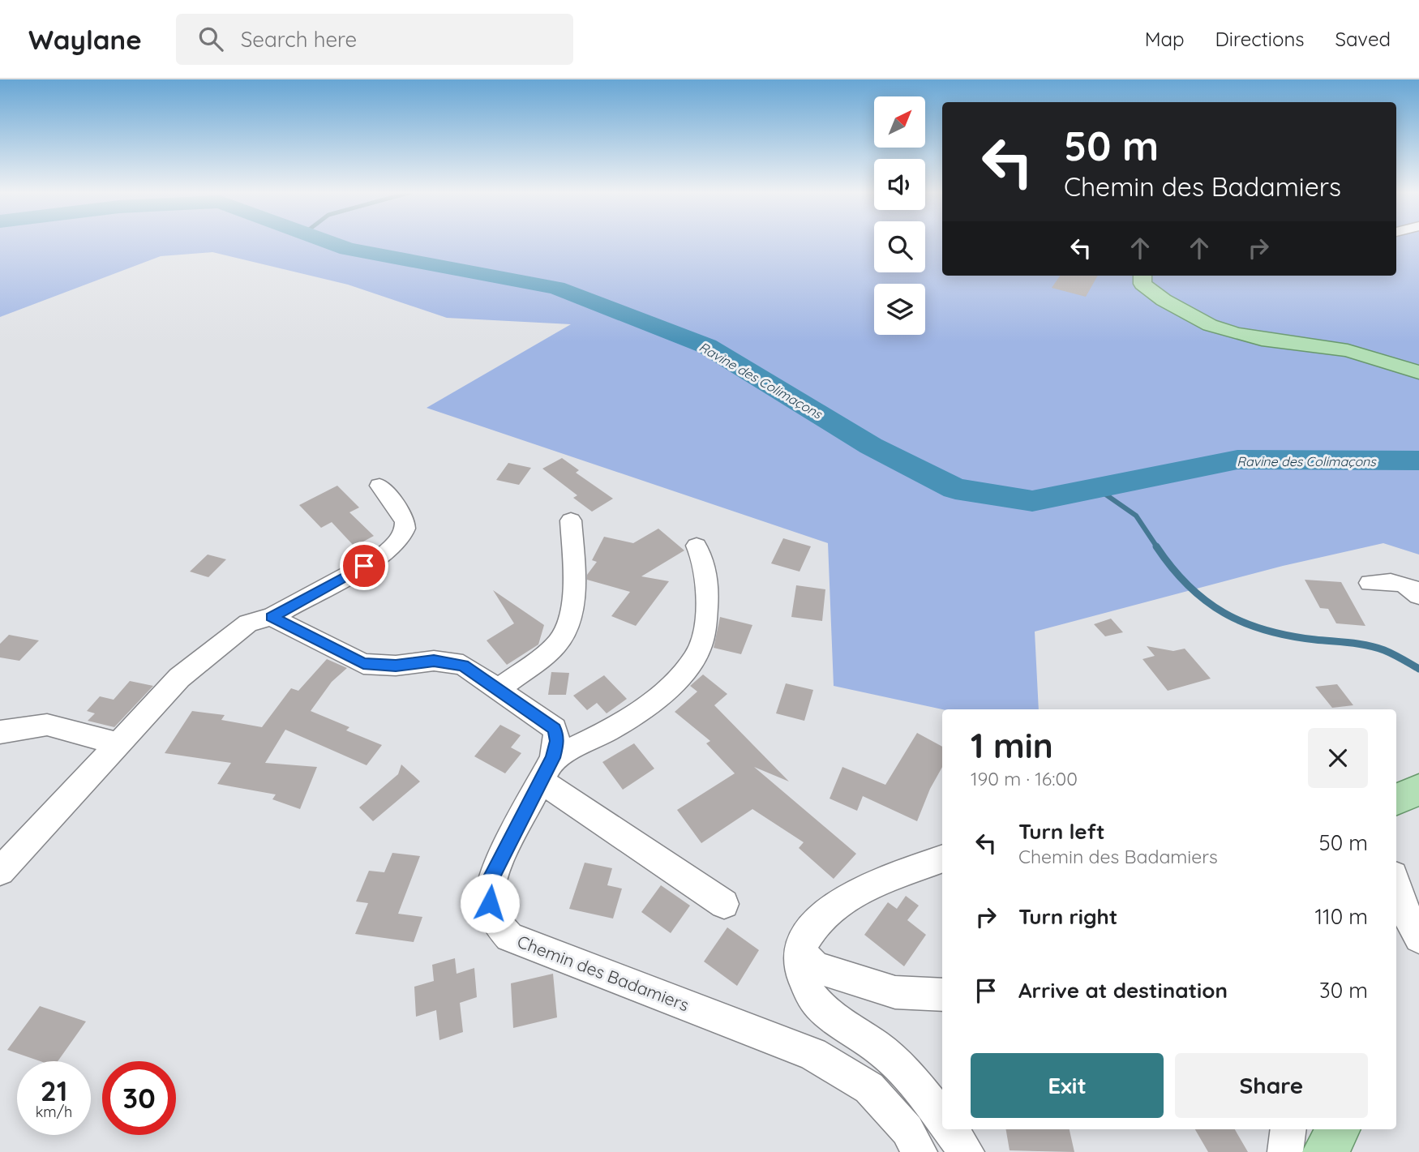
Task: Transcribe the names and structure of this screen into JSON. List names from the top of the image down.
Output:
{
  "streets": {
    "street": ["Chemin des Badamiers"]
  },
  "water": ["Ravine des Colimaçons"],
  "north": "top right",
  "page": {
    "header": "Waylane",
    "search": "Search here",
    "nav": ["Map", "Directions", "Saved"],
    "turn": ["50 m", "Chemin des Badamiers"],
    "heading": ["1 min", "190 m · 16:00"],
    "list": [
      {
        "name": "Turn left",
        "note": "Chemin des Badamiers",
        "value": "50 m"
      },
      {
        "name": "Turn right",
        "value": "110 m"
      },
      {
        "name": "Arrive at destination",
        "value": "30 m"
      }
    ],
    "buttons": ["Exit", "Share"],
    "speed": "21 km/h",
    "limit": "30"
  }
}
